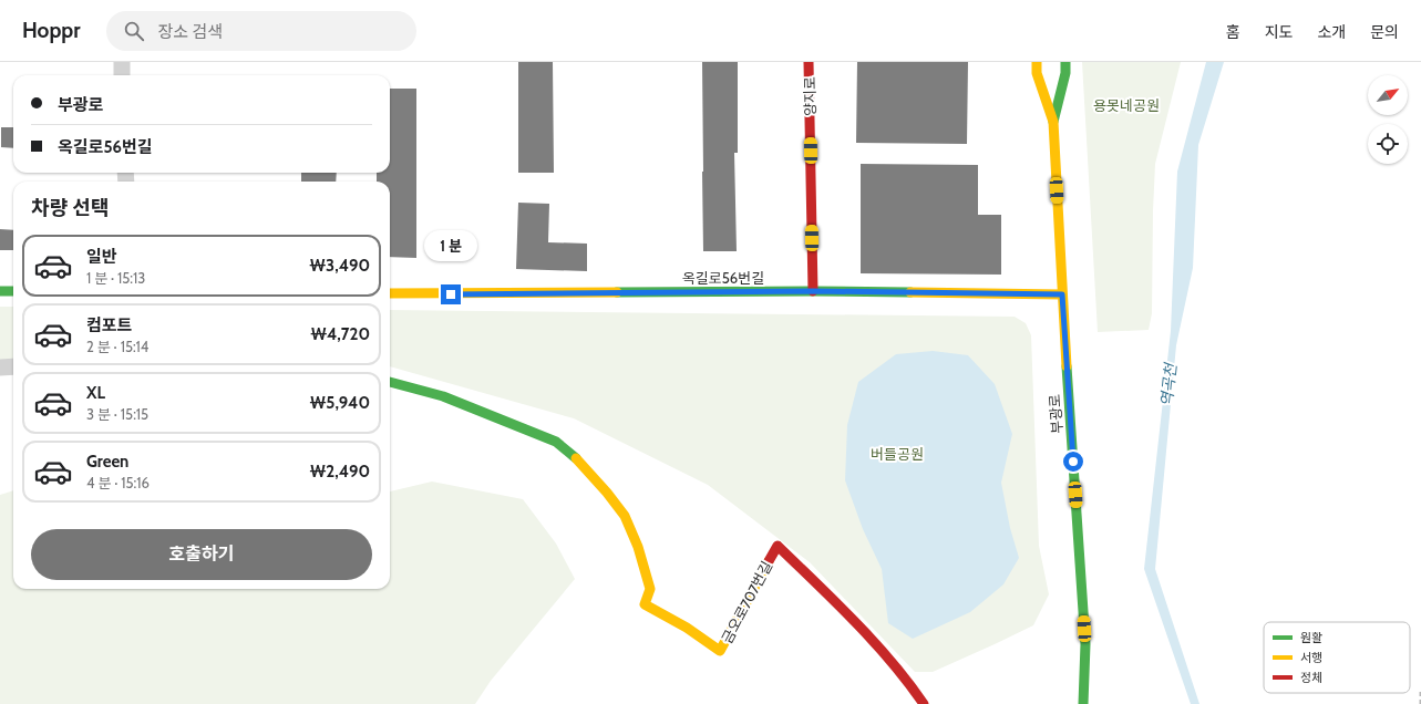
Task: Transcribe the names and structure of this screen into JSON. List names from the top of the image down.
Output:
{
  "streets": {
    "street": [
      "양지로",
      "옥길로56번길",
      "부광로",
      "금오로707번길"
    ]
  },
  "crossings": [
    ["양지로", "옥길로56번길"],
    ["옥길로56번길", "부광로"]
  ],
  "water": ["역곡천"],
  "parks": ["용못네공원", "버들공원"],
  "legend": ["원활", "서행", "정체"],
  "north": "top right",
  "page": {
    "header": "Hoppr",
    "search": "장소 검색",
    "nav": [
      "홈",
      "지도",
      "소개",
      "문의"
    ],
    "banner": ["부광로", "옥길로56번길"],
    "heading": "차량 선택",
    "bubble": "1 분",
    "list": [
      {
        "name": "일반",
        "note": "1 분 · 15:13",
        "value": "₩3,490"
      },
      {
        "name": "컴포트",
        "note": "2 분 · 15:14",
        "value": "₩4,720"
      },
      {
        "name": "XL",
        "note": "3 분 · 15:15",
        "value": "₩5,940"
      },
      {
        "name": "Green",
        "note": "4 분 · 15:16",
        "value": "₩2,490"
      }
    ],
    "buttons": "호출하기"
  }
}
